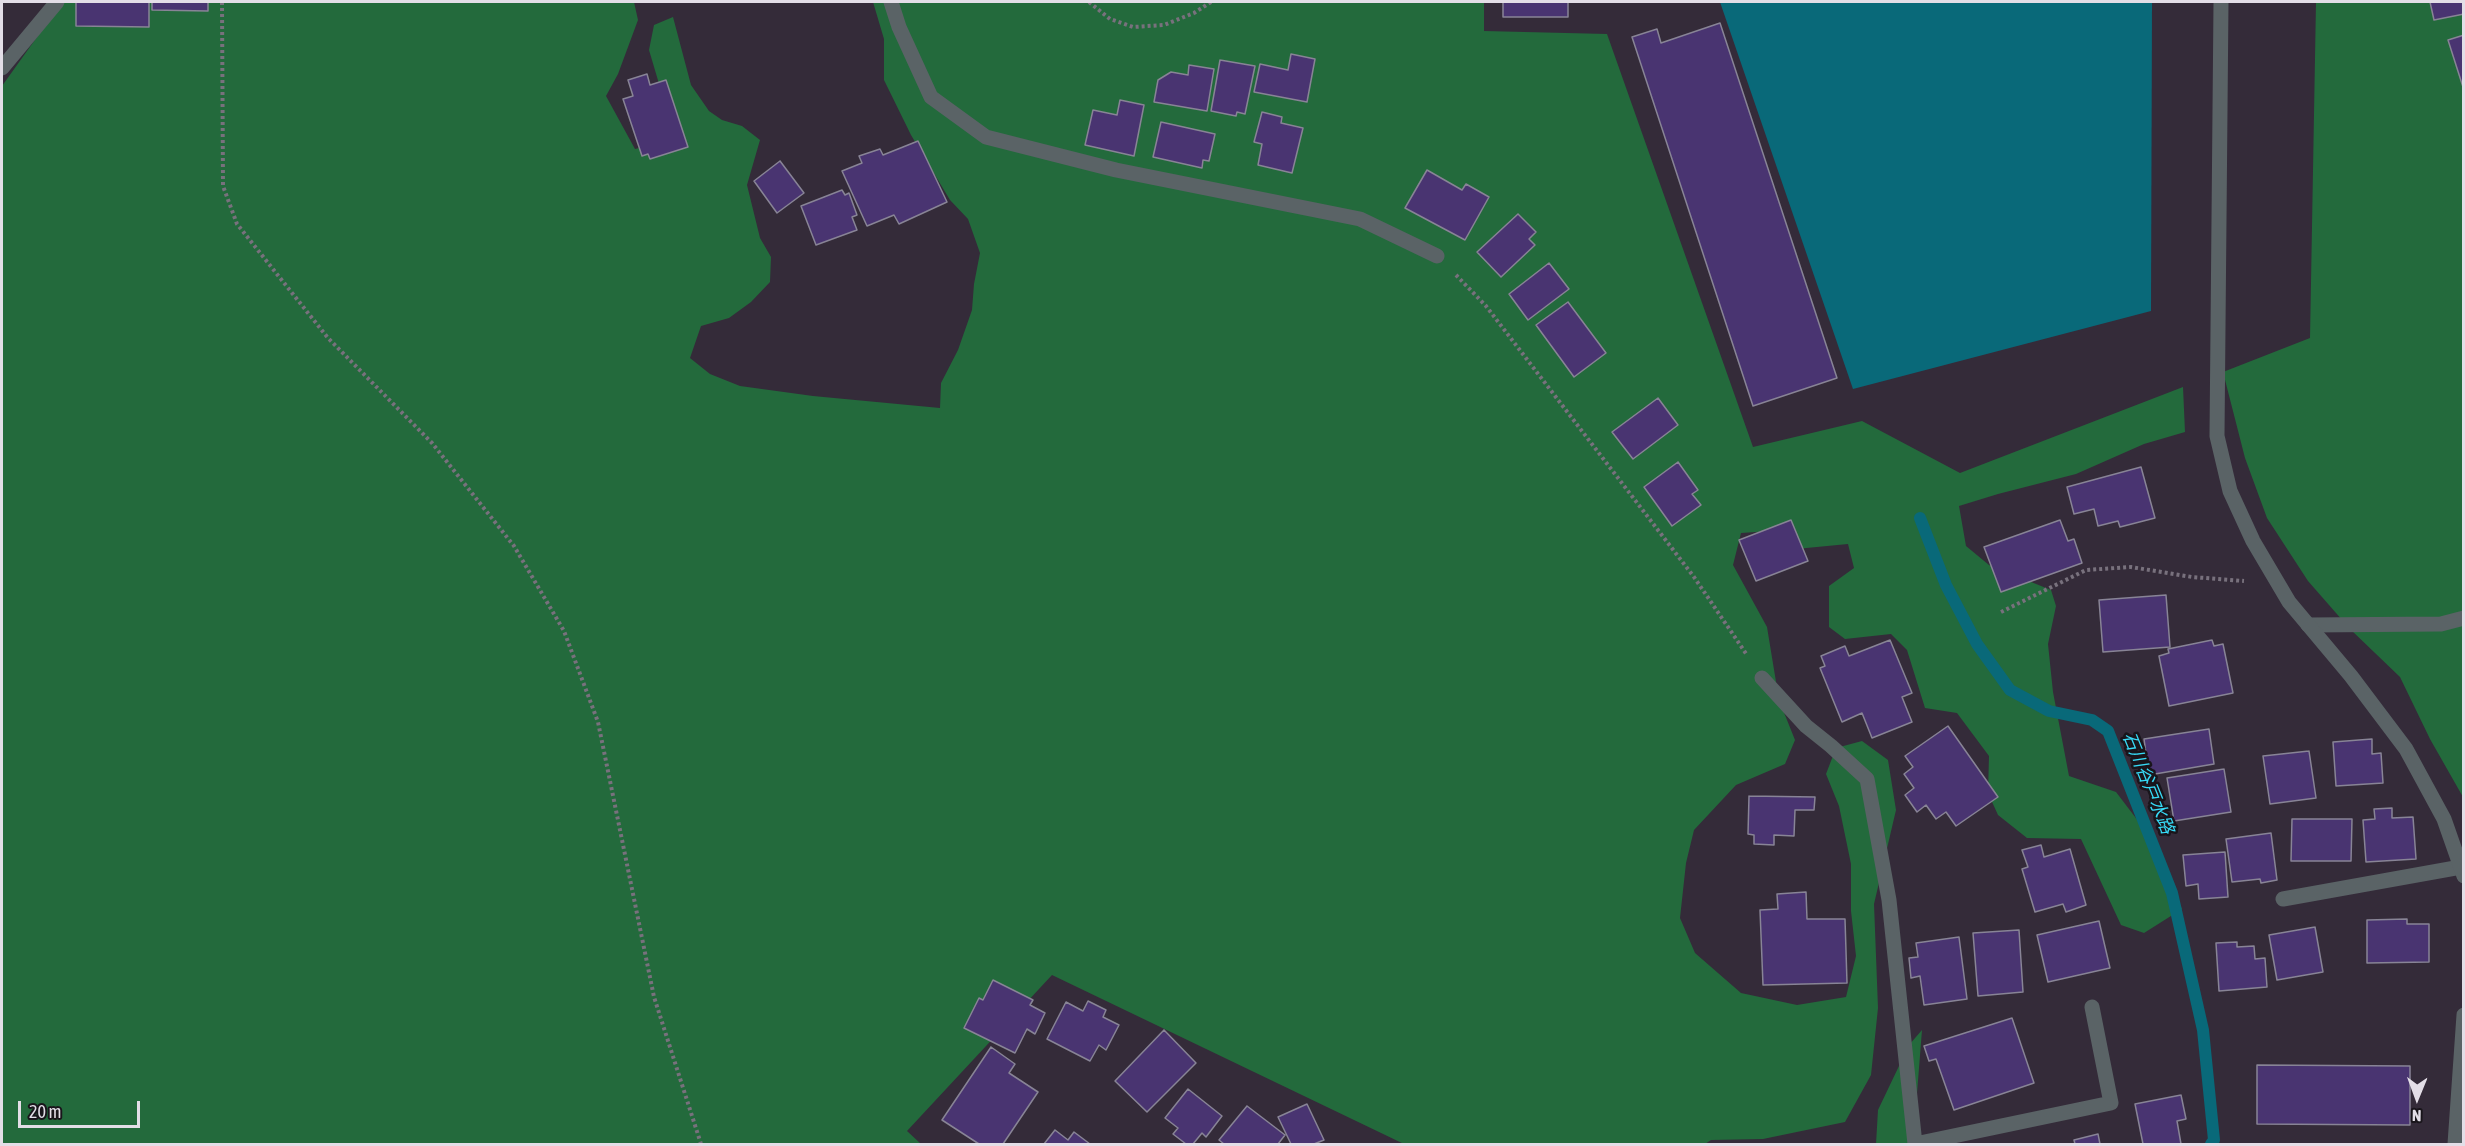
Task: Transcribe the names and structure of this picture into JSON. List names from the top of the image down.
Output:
{
  "water": ["石川谷戸水路"],
  "scale_bar": "20 m",
  "north": "bottom"
}
